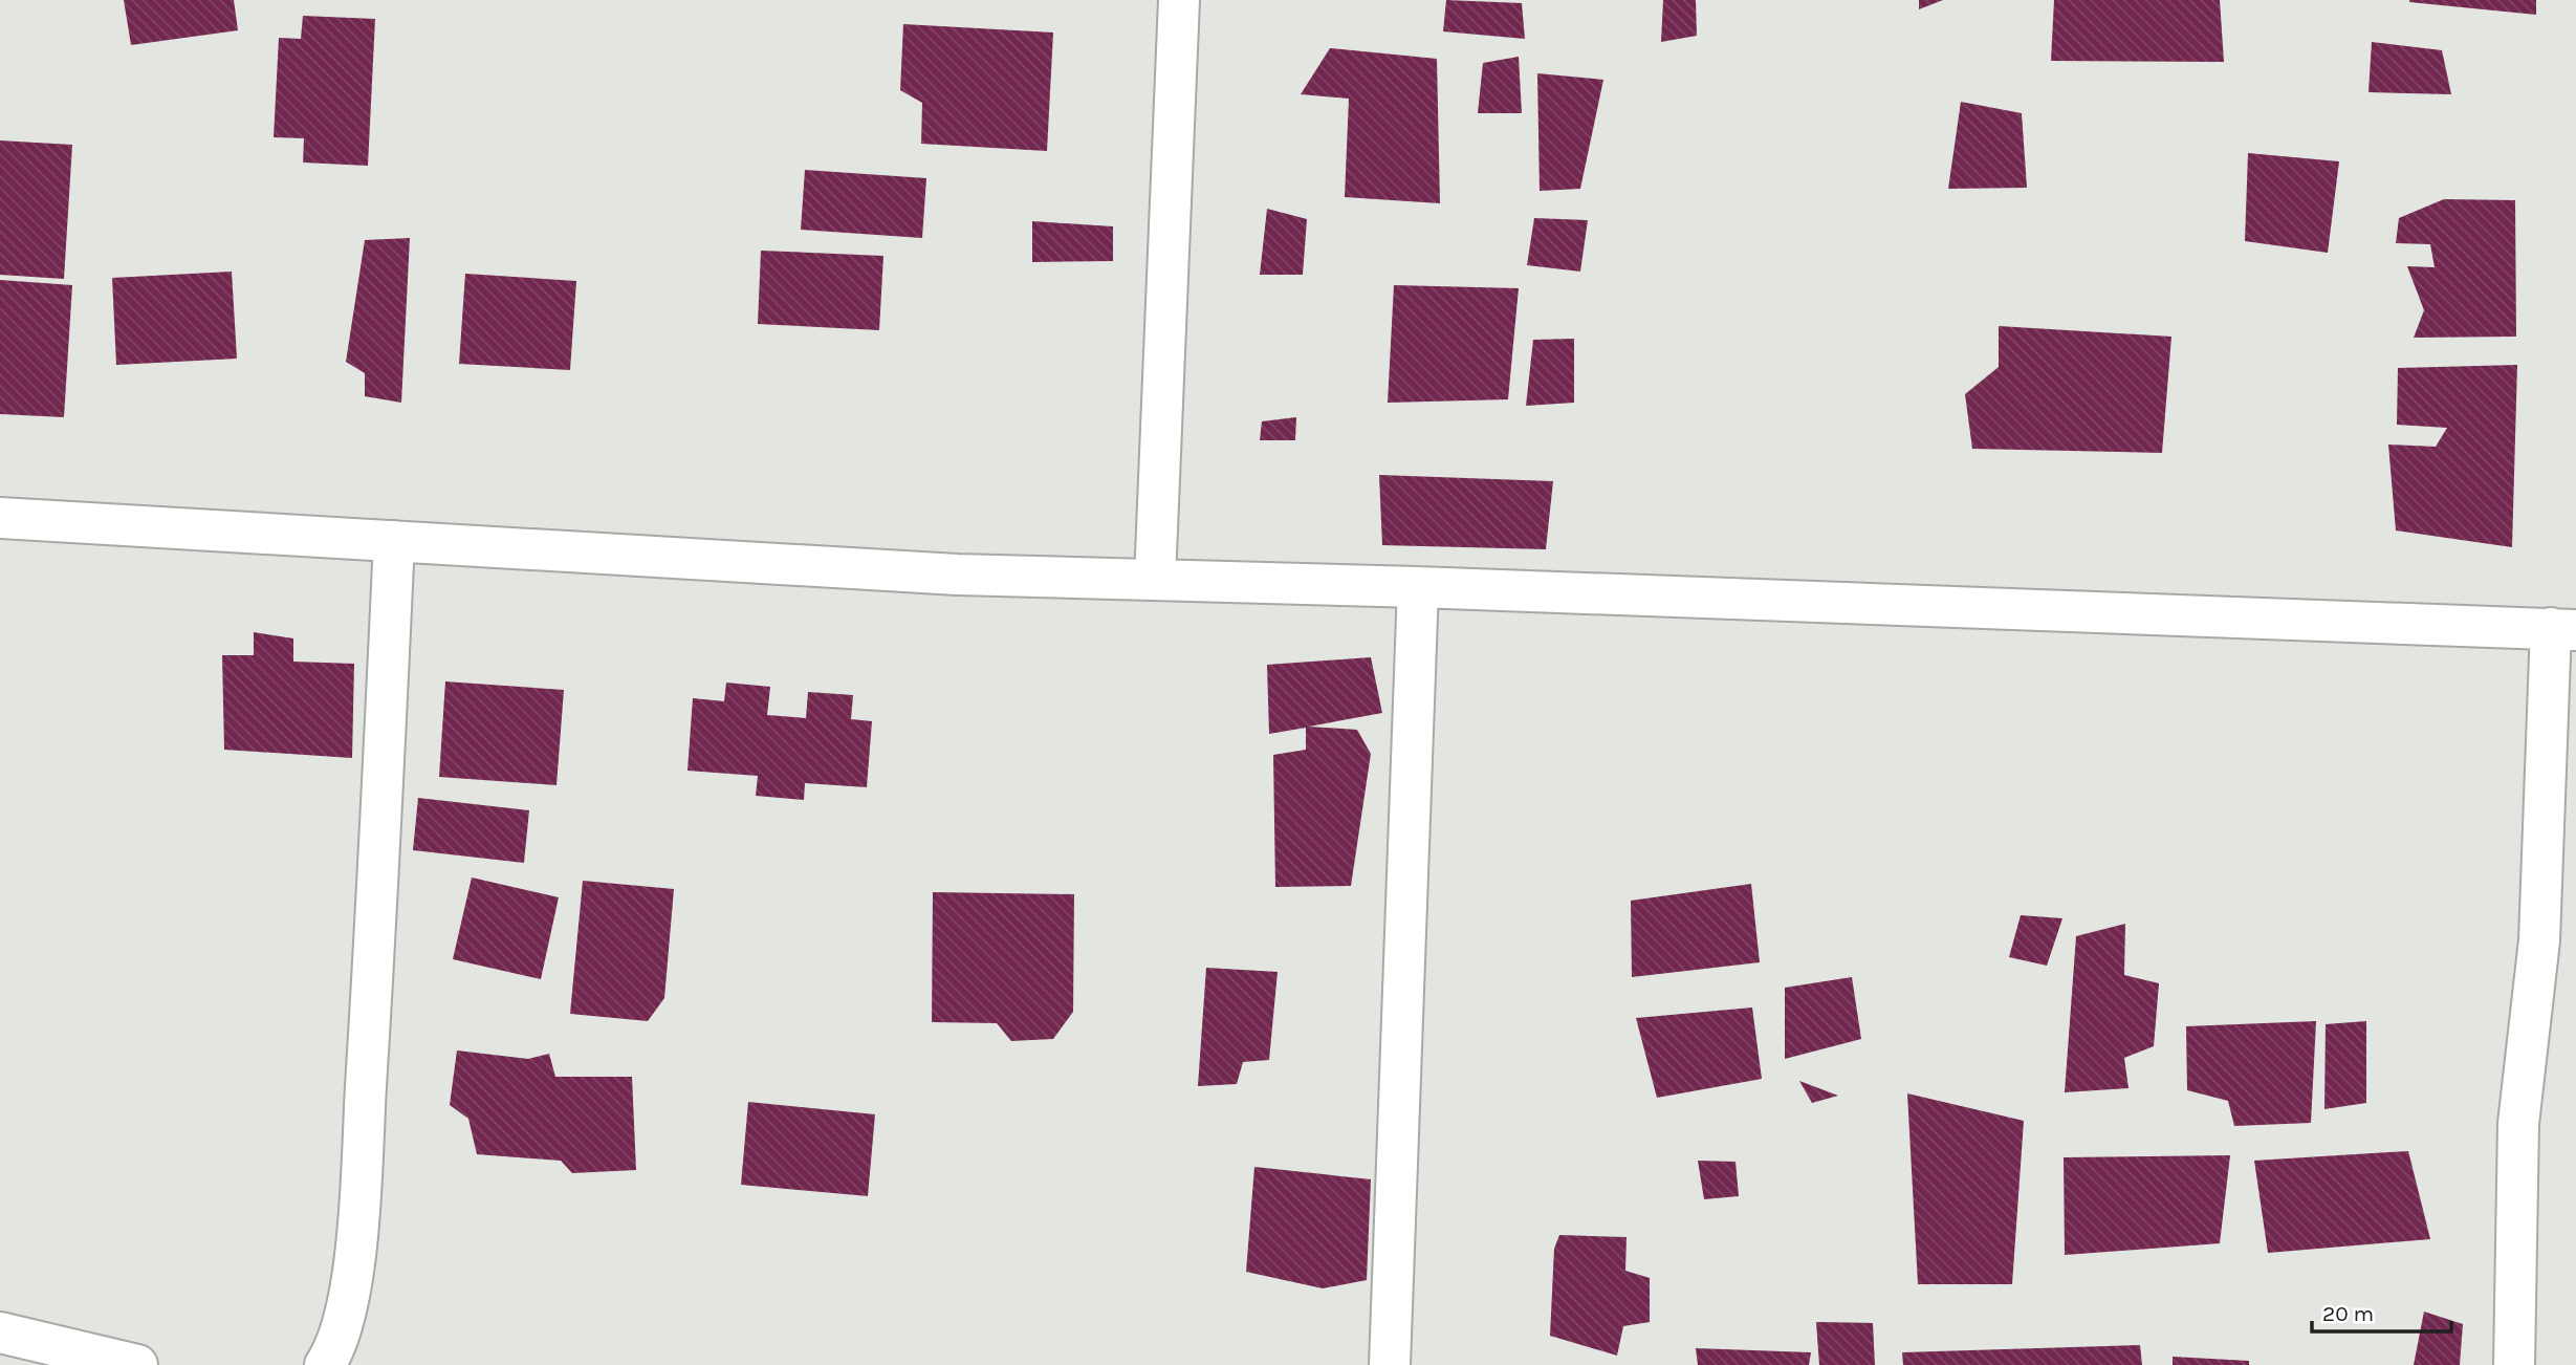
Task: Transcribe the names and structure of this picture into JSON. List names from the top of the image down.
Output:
{
  "scale_bar": "20 m"
}
